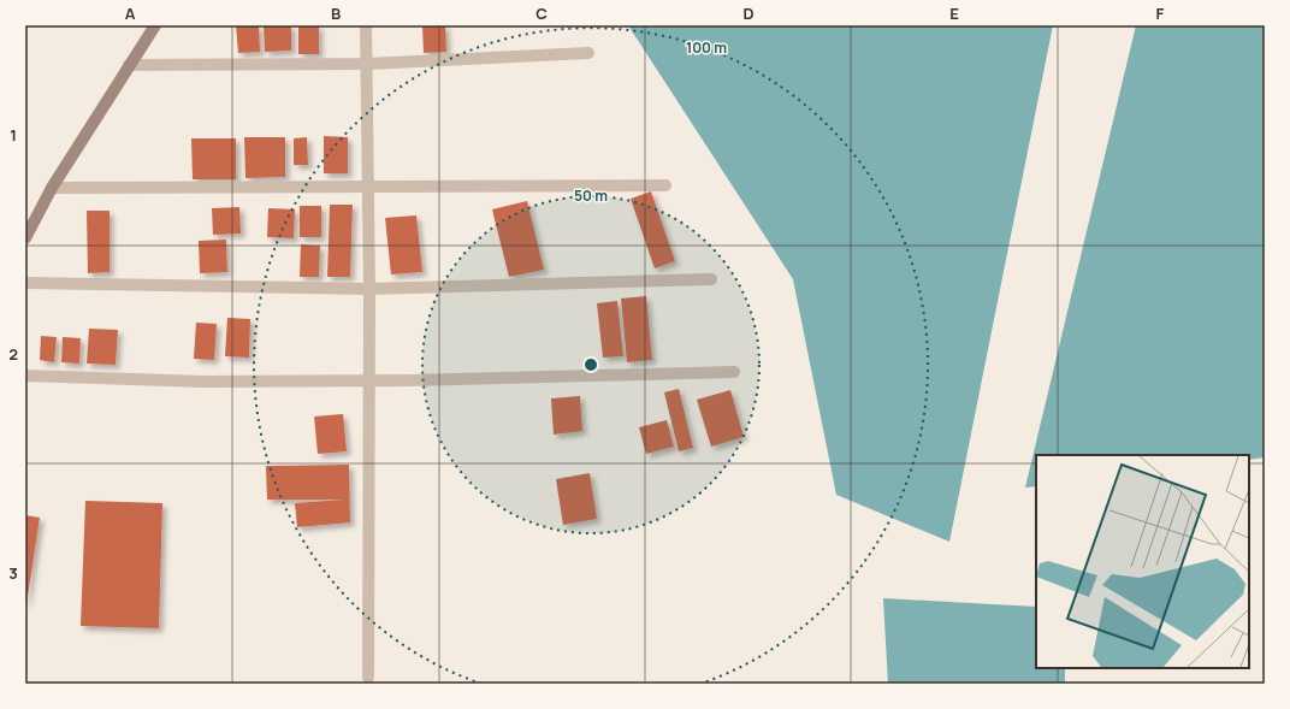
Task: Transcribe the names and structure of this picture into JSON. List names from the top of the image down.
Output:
{
  "grid": {
    "columns": [
      "A",
      "B",
      "C",
      "D",
      "E",
      "F"
    ],
    "rows": ["1", "2", "3"]
  },
  "rings": ["100 m", "50 m"]
}
